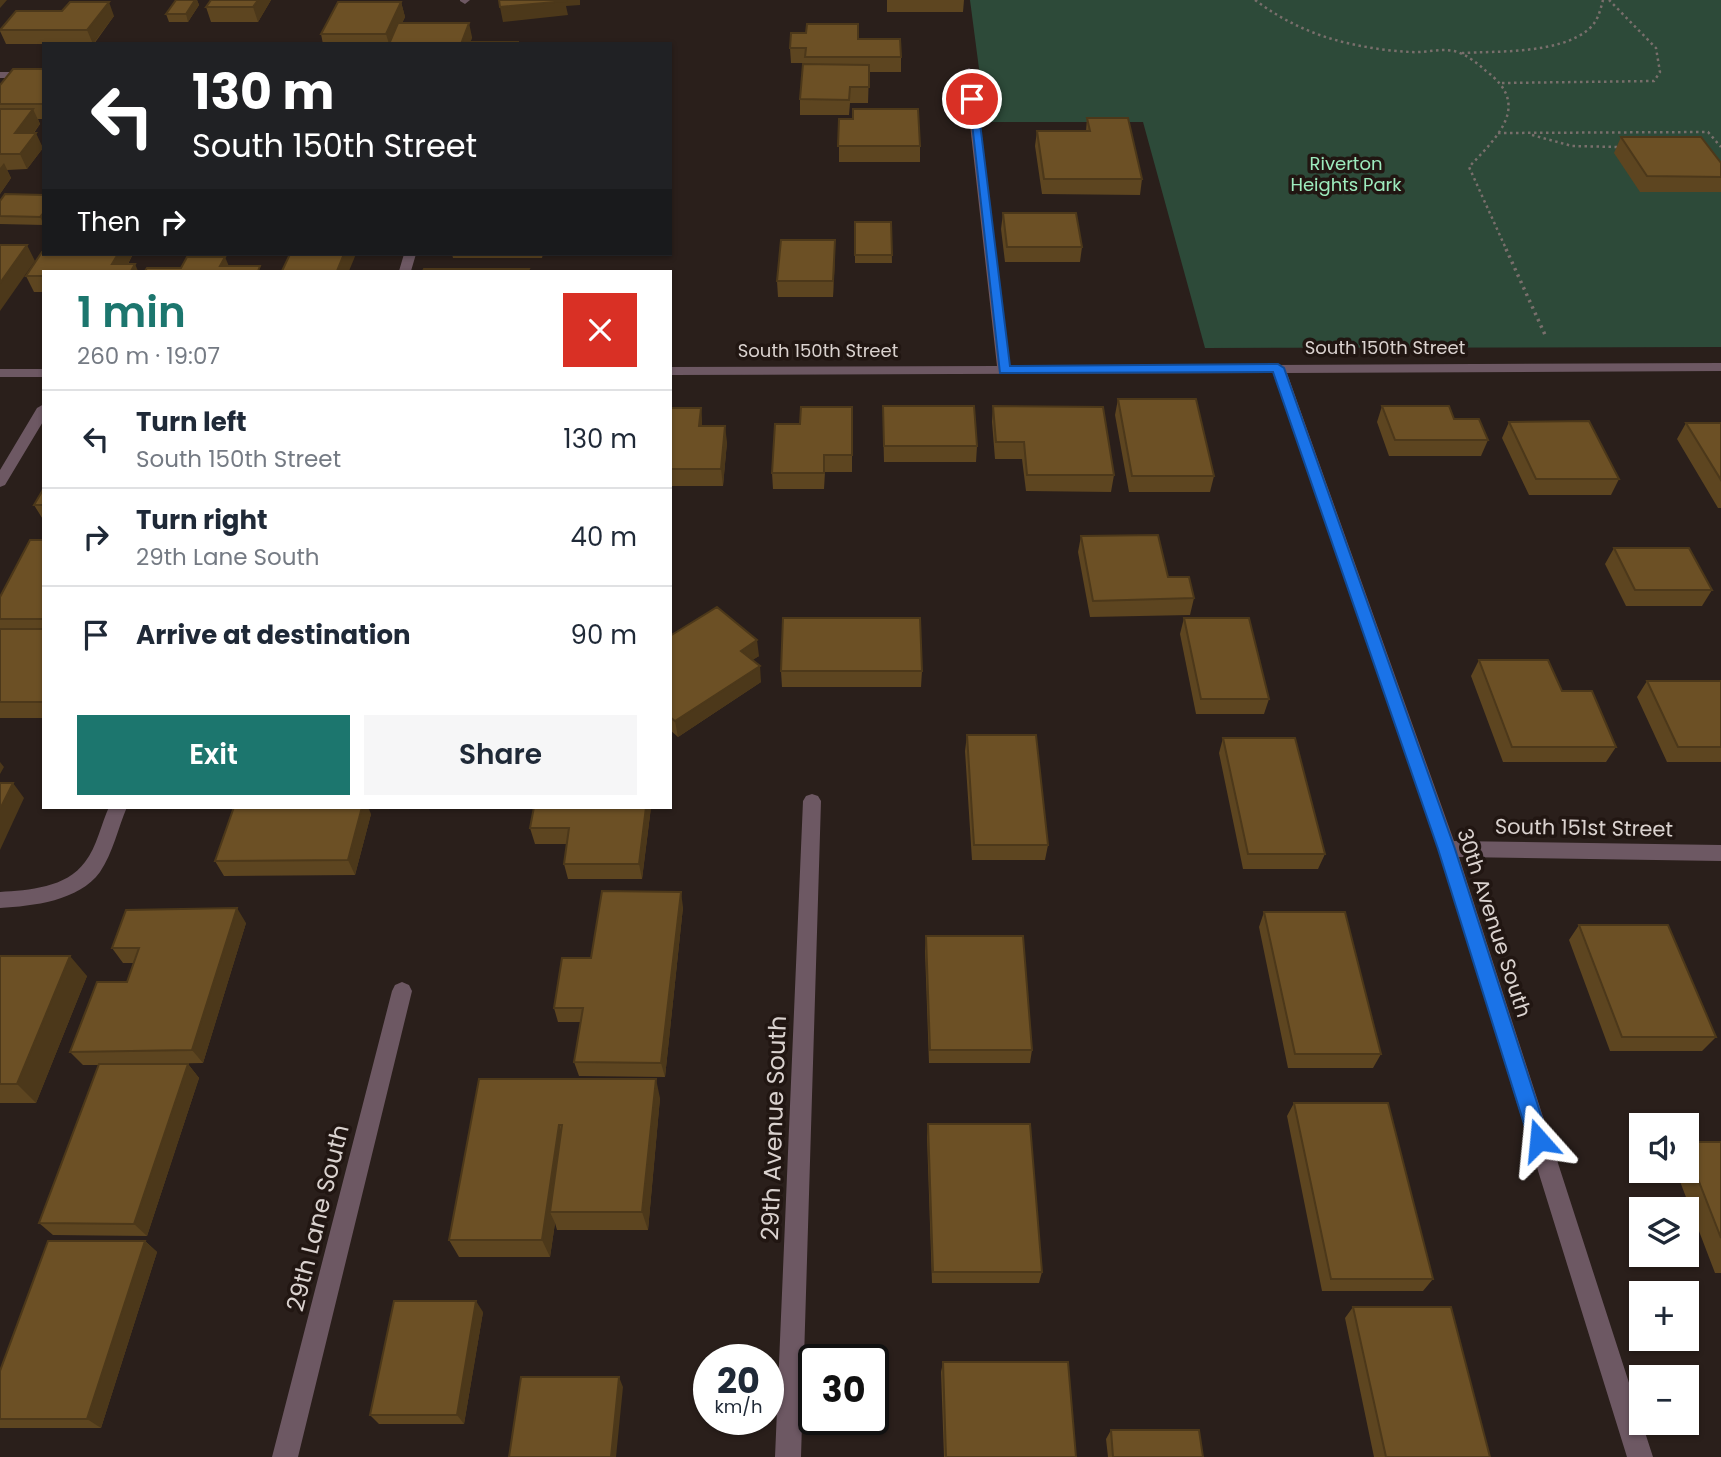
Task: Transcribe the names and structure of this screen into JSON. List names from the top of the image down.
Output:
{
  "streets": {
    "street": [
      "South 150th Street",
      "South 151st Street",
      "30th Avenue South",
      "29th Avenue South",
      "29th Lane South"
    ]
  },
  "crossings": [
    ["South 150th Street", "30th Avenue South"],
    ["South 151st Street", "30th Avenue South"]
  ],
  "parks": ["Riverton Heights Park"],
  "page": {
    "turn": ["130 m", "South 150th Street"],
    "then": "Then",
    "heading": ["1 min", "260 m · 19:07"],
    "list": [
      {
        "name": "Turn left",
        "note": "South 150th Street",
        "value": "130 m"
      },
      {
        "name": "Turn right",
        "note": "29th Lane South",
        "value": "40 m"
      },
      {
        "name": "Arrive at destination",
        "value": "90 m"
      }
    ],
    "buttons": ["Exit", "Share"],
    "map_buttons": ["+", "−"],
    "speed": "20 km/h",
    "limit": "30"
  }
}
